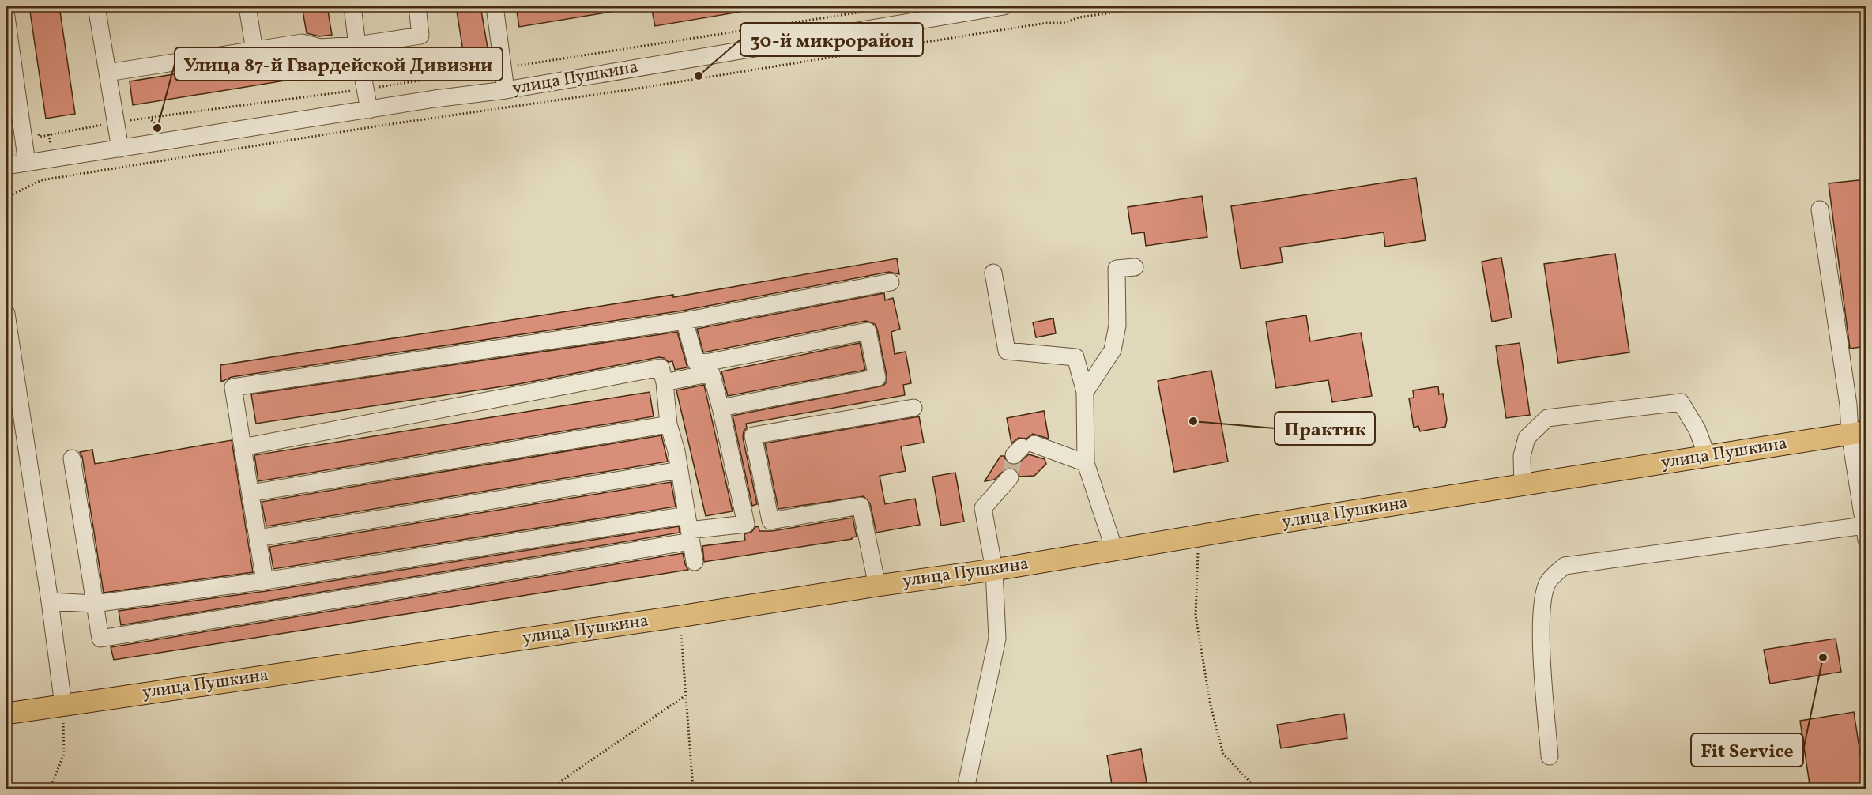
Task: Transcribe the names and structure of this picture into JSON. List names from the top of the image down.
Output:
{
  "streets": {
    "main road": ["улица Пушкина"]
  },
  "places": [
    "30-й микрорайон",
    "Улица 87-й Гвардейской Дивизии",
    "Практик",
    "Fit Service"
  ]
}
